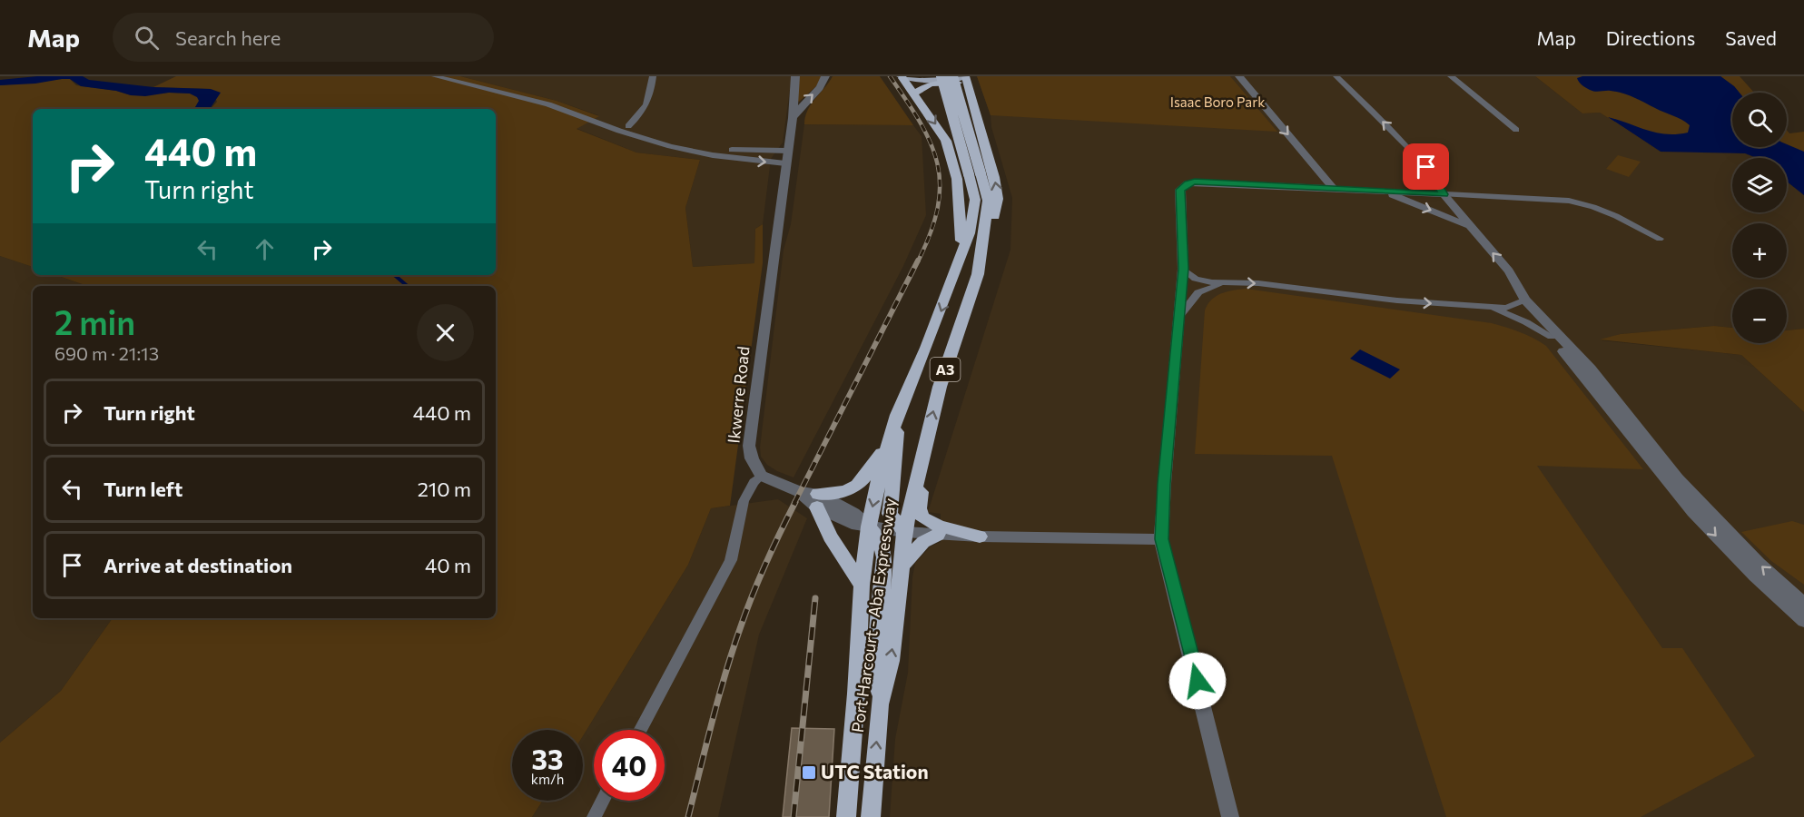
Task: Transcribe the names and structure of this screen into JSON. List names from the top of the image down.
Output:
{
  "streets": {
    "highway": ["A3", "Port Harcourt - Aba Expressway"],
    "street": ["Ikwerre Road"]
  },
  "parks": ["Isaac Boro Park"],
  "places": {
    "transit": ["UTC Station"]
  },
  "page": {
    "header": "Map",
    "search": "Search here",
    "nav": ["Map", "Directions", "Saved"],
    "map_buttons": ["+", "−"],
    "turn": ["440 m", "Turn right"],
    "heading": ["2 min", "690 m · 21:13"],
    "list": [
      {
        "name": "Turn right",
        "value": "440 m"
      },
      {
        "name": "Turn left",
        "value": "210 m"
      },
      {
        "name": "Arrive at destination",
        "value": "40 m"
      }
    ],
    "speed": "33 km/h",
    "limit": "40"
  }
}
